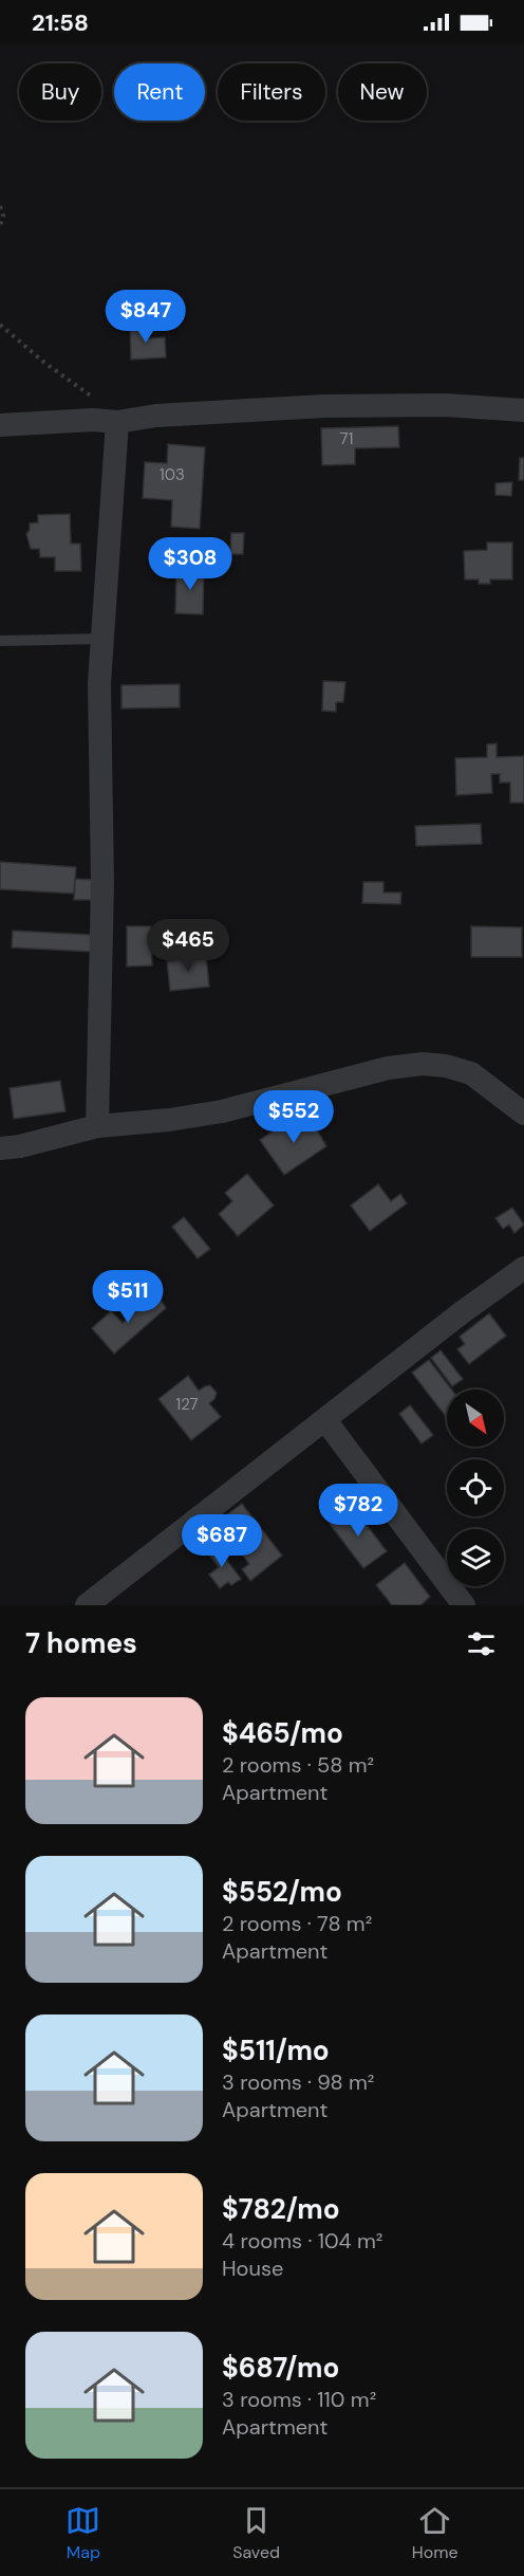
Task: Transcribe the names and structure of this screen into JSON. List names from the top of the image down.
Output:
{
  "house_numbers": ["71", "103", "127"],
  "north": "bottom right",
  "page": {
    "status": "21:58",
    "chip": [
      "Buy",
      "Rent",
      "Filters",
      "New"
    ],
    "price": [
      "$847",
      "$308",
      "$465",
      "$552",
      "$511",
      "$782",
      "$687"
    ],
    "heading": "7 homes",
    "list": [
      {
        "name": "$465/mo",
        "note": "2 rooms · 58 m² · Apartment"
      },
      {
        "name": "$552/mo",
        "note": "2 rooms · 78 m² · Apartment"
      },
      {
        "name": "$511/mo",
        "note": "3 rooms · 98 m² · Apartment"
      },
      {
        "name": "$782/mo",
        "note": "4 rooms · 104 m² · House"
      },
      {
        "name": "$687/mo",
        "note": "3 rooms · 110 m² · Apartment"
      }
    ],
    "tabs": ["Map", "Saved", "Home"]
  }
}
